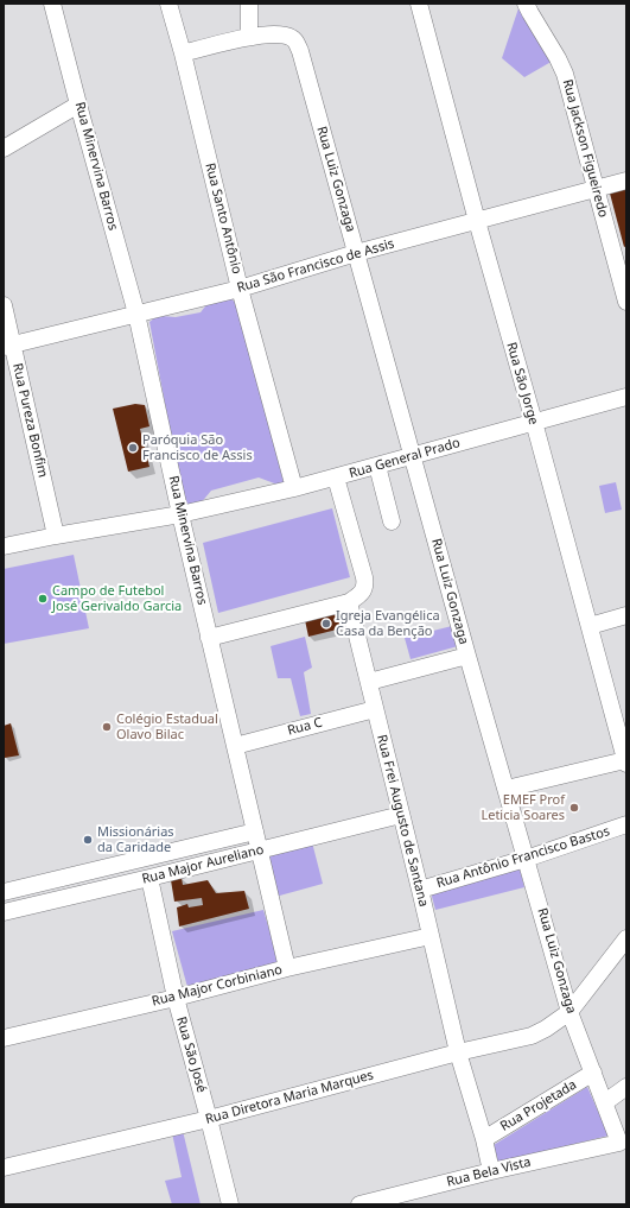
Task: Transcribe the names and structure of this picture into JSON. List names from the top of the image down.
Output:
{
  "streets": {
    "street": [
      "Rua Jackson Figueiredo",
      "Rua Minervina Barros",
      "Rua Luiz Gonzaga",
      "Rua Santo Antônio",
      "Rua São Francisco de Assis",
      "Rua São Jorge",
      "Rua Pureza Bonfim",
      "Rua General Prado",
      "Rua C",
      "Rua Frei Augusto de Santana",
      "Rua Antônio Francisco Bastos",
      "Rua Major Aureliano",
      "Rua Major Corbiniano",
      "Rua São José",
      "Rua Diretora Maria Marques",
      "Rua Projetada",
      "Rua Bela Vista"
    ]
  },
  "crossings": [
    ["Rua Jackson Figueiredo", "Rua São Francisco de Assis"],
    ["Rua Minervina Barros", "Rua São Francisco de Assis"],
    ["Rua Minervina Barros", "Rua General Prado"],
    ["Rua Minervina Barros", "Rua C"],
    ["Rua Minervina Barros", "Rua Major Aureliano"],
    ["Rua Minervina Barros", "Rua Major Corbiniano"],
    ["Rua Luiz Gonzaga", "Rua São Francisco de Assis"],
    ["Rua Luiz Gonzaga", "Rua General Prado"],
    ["Rua Luiz Gonzaga", "Rua Antônio Francisco Bastos"],
    ["Rua Luiz Gonzaga", "Rua Diretora Maria Marques"],
    ["Rua Luiz Gonzaga", "Rua Projetada"],
    ["Rua Luiz Gonzaga", "Rua Bela Vista"],
    ["Rua Santo Antônio", "Rua São Francisco de Assis"],
    ["Rua Santo Antônio", "Rua General Prado"],
    ["Rua São Francisco de Assis", "Rua São Jorge"],
    ["Rua São Francisco de Assis", "Rua Pureza Bonfim"],
    ["Rua São Jorge", "Rua General Prado"],
    ["Rua Pureza Bonfim", "Rua General Prado"],
    ["Rua C", "Rua Frei Augusto de Santana"],
    ["Rua Frei Augusto de Santana", "Rua Antônio Francisco Bastos"],
    ["Rua Frei Augusto de Santana", "Rua Major Aureliano"],
    ["Rua Frei Augusto de Santana", "Rua Major Corbiniano"],
    ["Rua Frei Augusto de Santana", "Rua Diretora Maria Marques"],
    ["Rua Frei Augusto de Santana", "Rua Projetada"],
    ["Rua Frei Augusto de Santana", "Rua Bela Vista"],
    ["Rua Major Aureliano", "Rua São José"],
    ["Rua Major Corbiniano", "Rua São José"],
    ["Rua São José", "Rua Diretora Maria Marques"]
  ],
  "places": [
    "Paróquia São Francisco de Assis",
    "Campo de Futebol José Gerivaldo Garcia",
    "Igreja Evangélica Casa da Benção",
    "Colégio Estadual Olavo Bilac",
    "EMEF Prof Leticia Soares",
    "Missionárias da Caridade"
  ]
}
